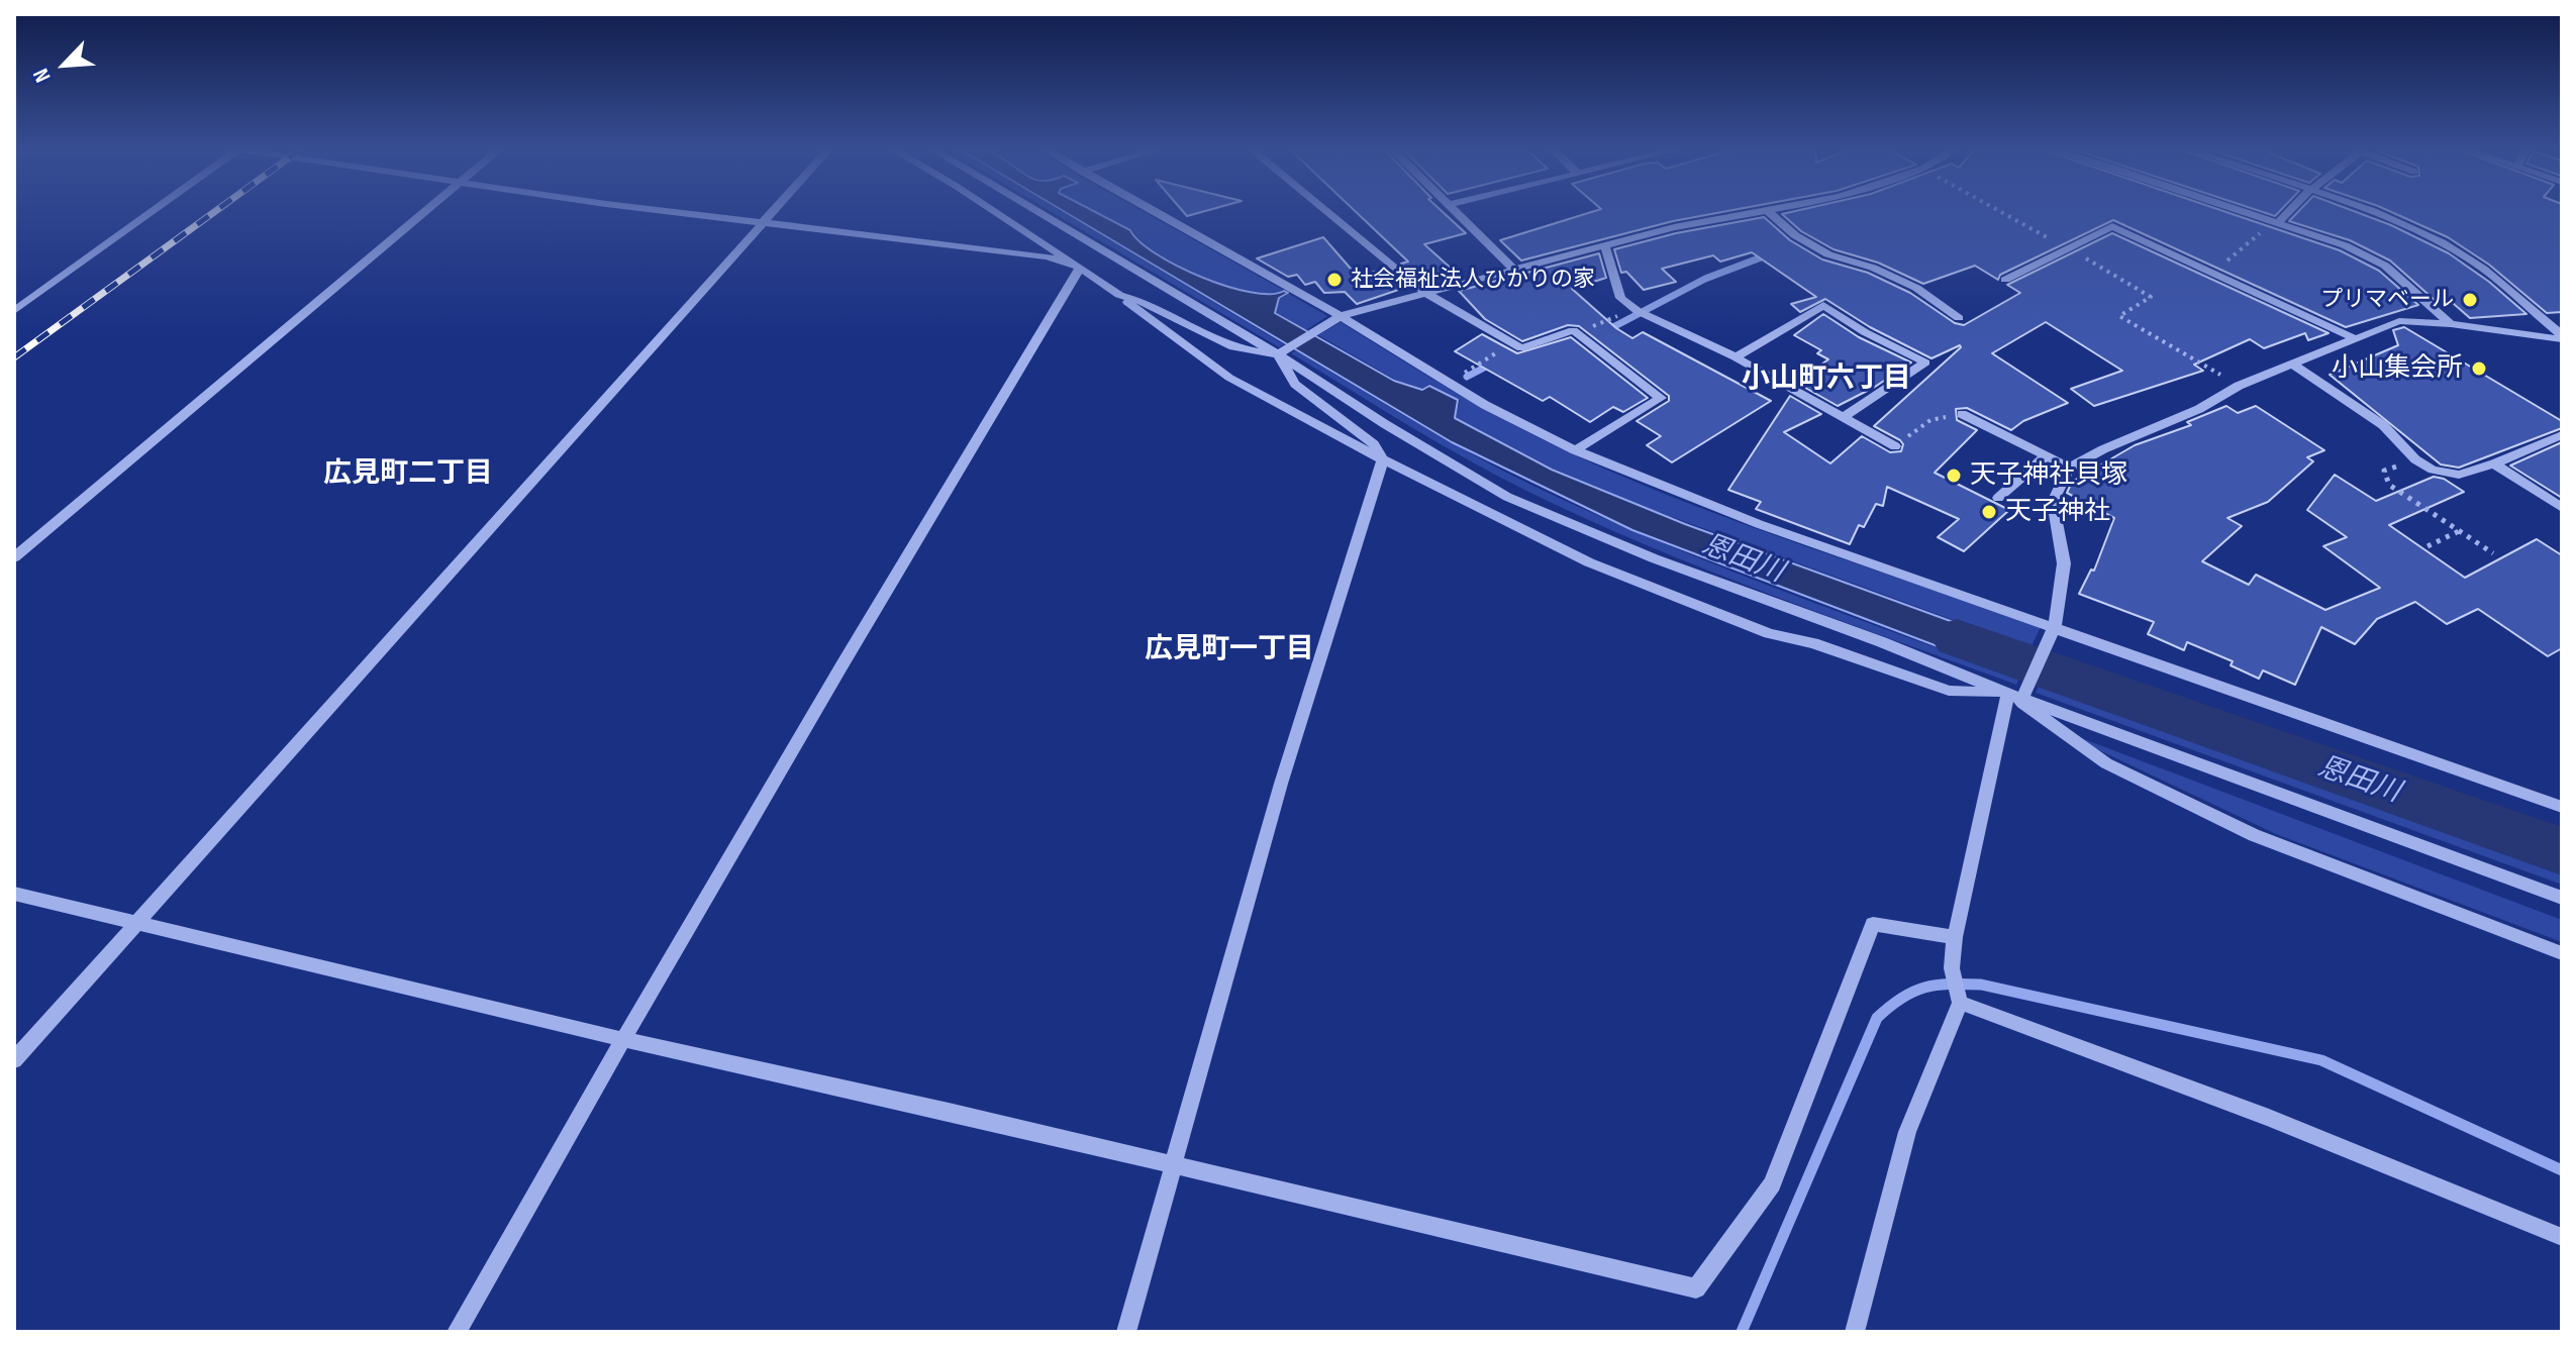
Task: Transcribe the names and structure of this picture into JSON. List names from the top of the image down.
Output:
{
  "districts": ["小山町六丁目", "広見町二丁目", "広見町一丁目"],
  "water": ["恩田川"],
  "places": [
    "社会福祉法人ひかりの家",
    "プリマベール",
    "小山集会所",
    "天子神社貝塚",
    "天子神社"
  ],
  "north": "bottom left"
}
